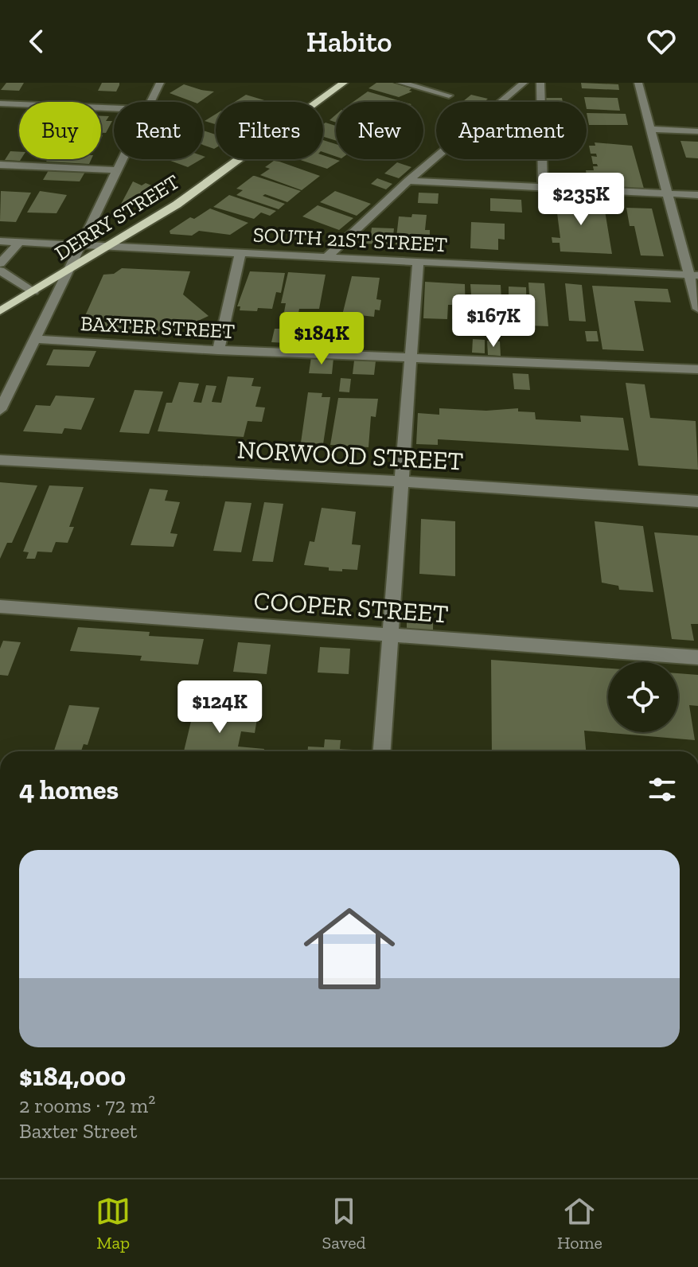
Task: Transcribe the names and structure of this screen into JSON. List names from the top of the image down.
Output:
{
  "streets": {
    "main road": ["DERRY STREET"],
    "street": [
      "SOUTH 21ST STREET",
      "BAXTER STREET",
      "NORWOOD STREET",
      "COOPER STREET"
    ]
  },
  "crossings": [
    ["DERRY STREET", "SOUTH 21ST STREET"]
  ],
  "page": {
    "header": "Habito",
    "chip": [
      "Buy",
      "Rent",
      "Filters",
      "New",
      "Apartment"
    ],
    "price": [
      "$235K",
      "$167K",
      "$184K",
      "$124K"
    ],
    "heading": "4 homes",
    "list": [
      {
        "name": "$184,000",
        "note": "2 rooms · 72 m² · Baxter Street"
      }
    ],
    "tabs": ["Map", "Saved", "Home"]
  }
}
